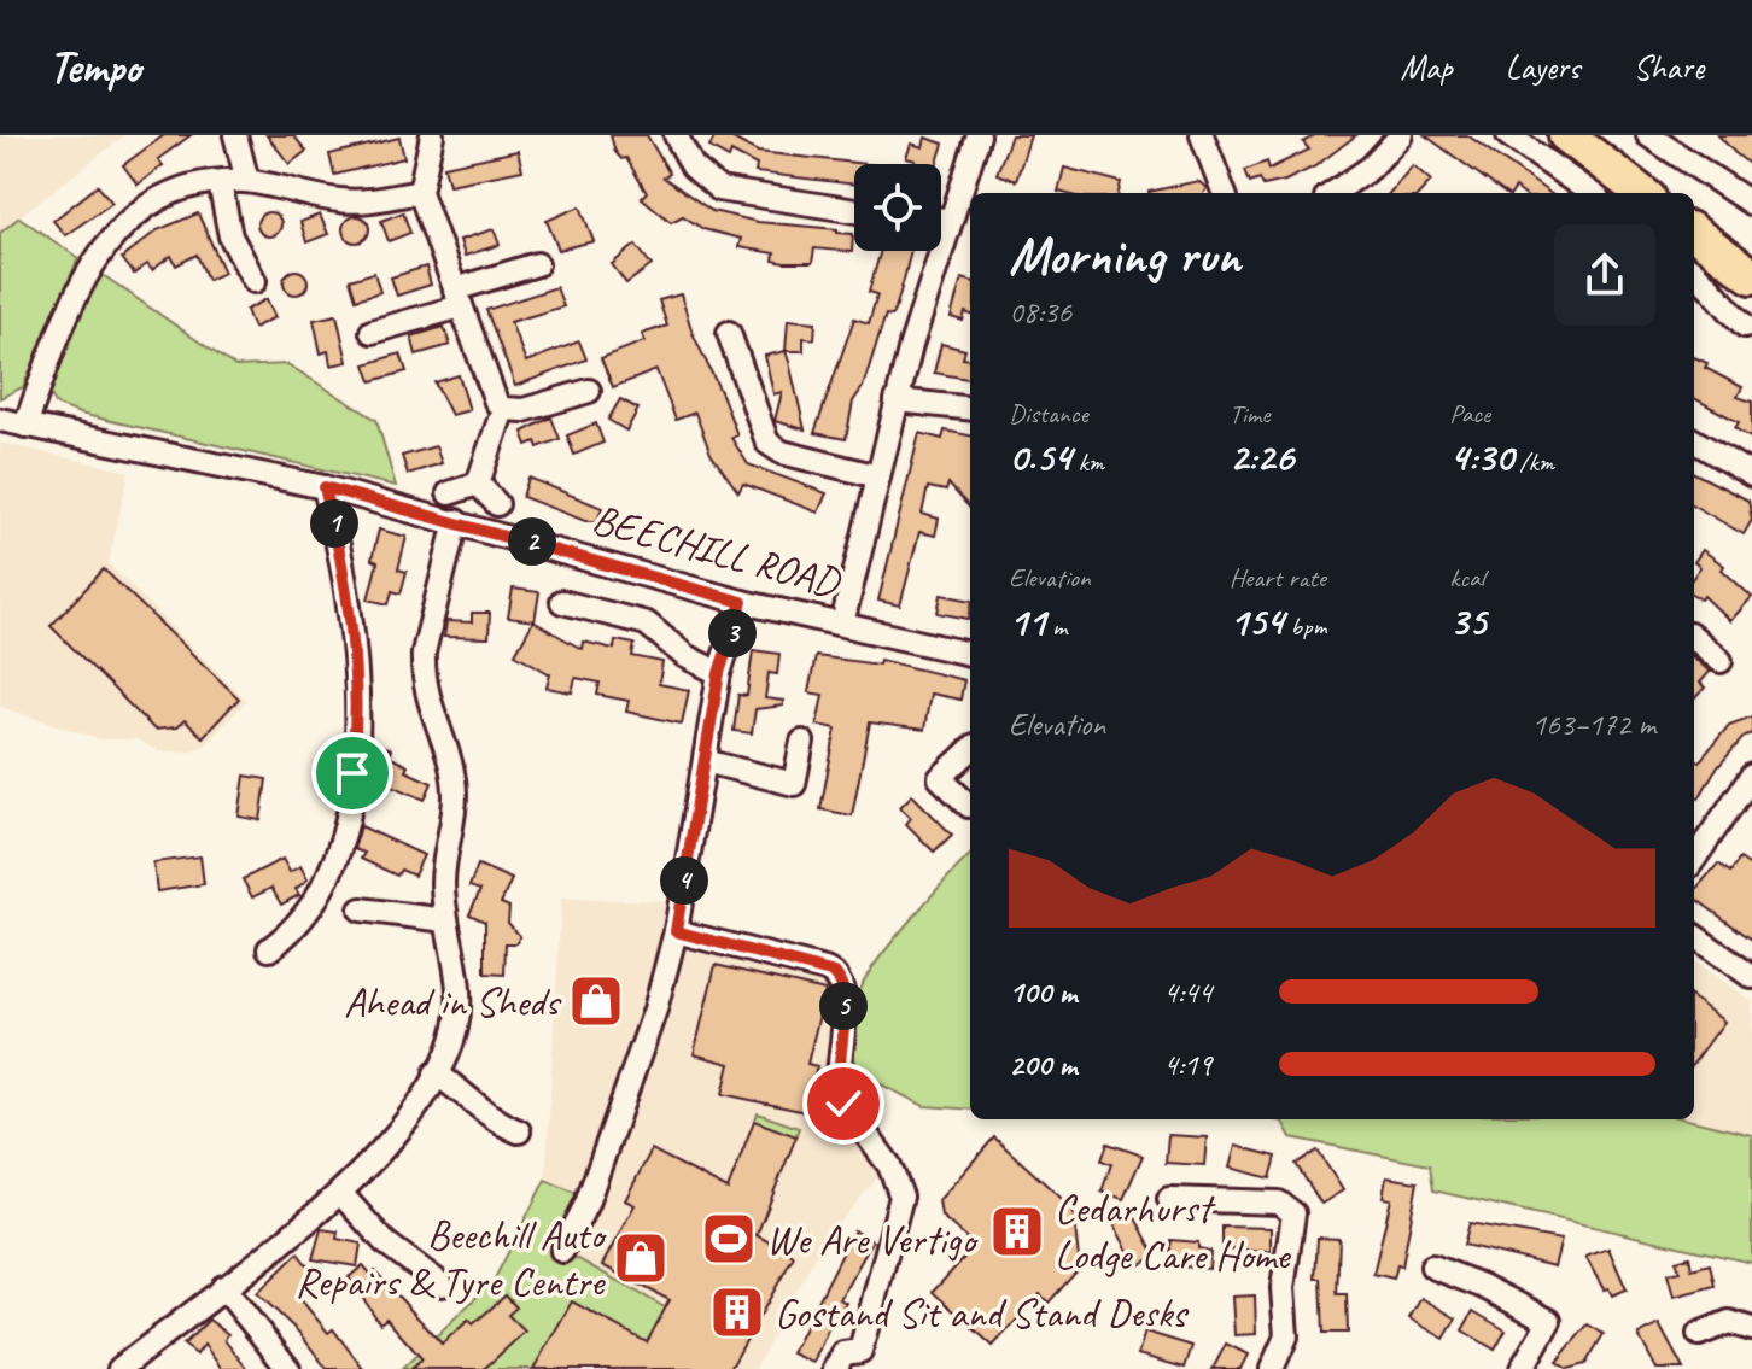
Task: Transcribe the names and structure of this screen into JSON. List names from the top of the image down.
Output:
{
  "streets": {
    "street": ["BEECHILL ROAD"]
  },
  "places": {
    "shop": ["Ahead in Sheds", "Beechill Auto Repairs & Tyre Centre"],
    "building": ["Cedarhurst Lodge Care Home", "Gostand Sit and Stand Desks"],
    "sports": ["We Are Vertigo"]
  },
  "page": {
    "header": "Tempo",
    "nav": ["Map", "Layers", "Share"],
    "heading": ["Morning run", "08:36"],
    "stats": [
      ["Distance", "0.54 km"],
      ["Time", "2:26"],
      ["Pace", "4:30 /km"],
      ["Elevation", "11 m"],
      ["Heart rate", "154 bpm"],
      ["kcal", "35"]
    ],
    "pins": [
      "1",
      "2",
      "3",
      "4",
      "5"
    ],
    "chart": ["Elevation", "163–172 m"],
    "list": [
      {
        "name": "100 m",
        "note": "4:44"
      },
      {
        "name": "200 m",
        "note": "4:19"
      }
    ]
  }
}
